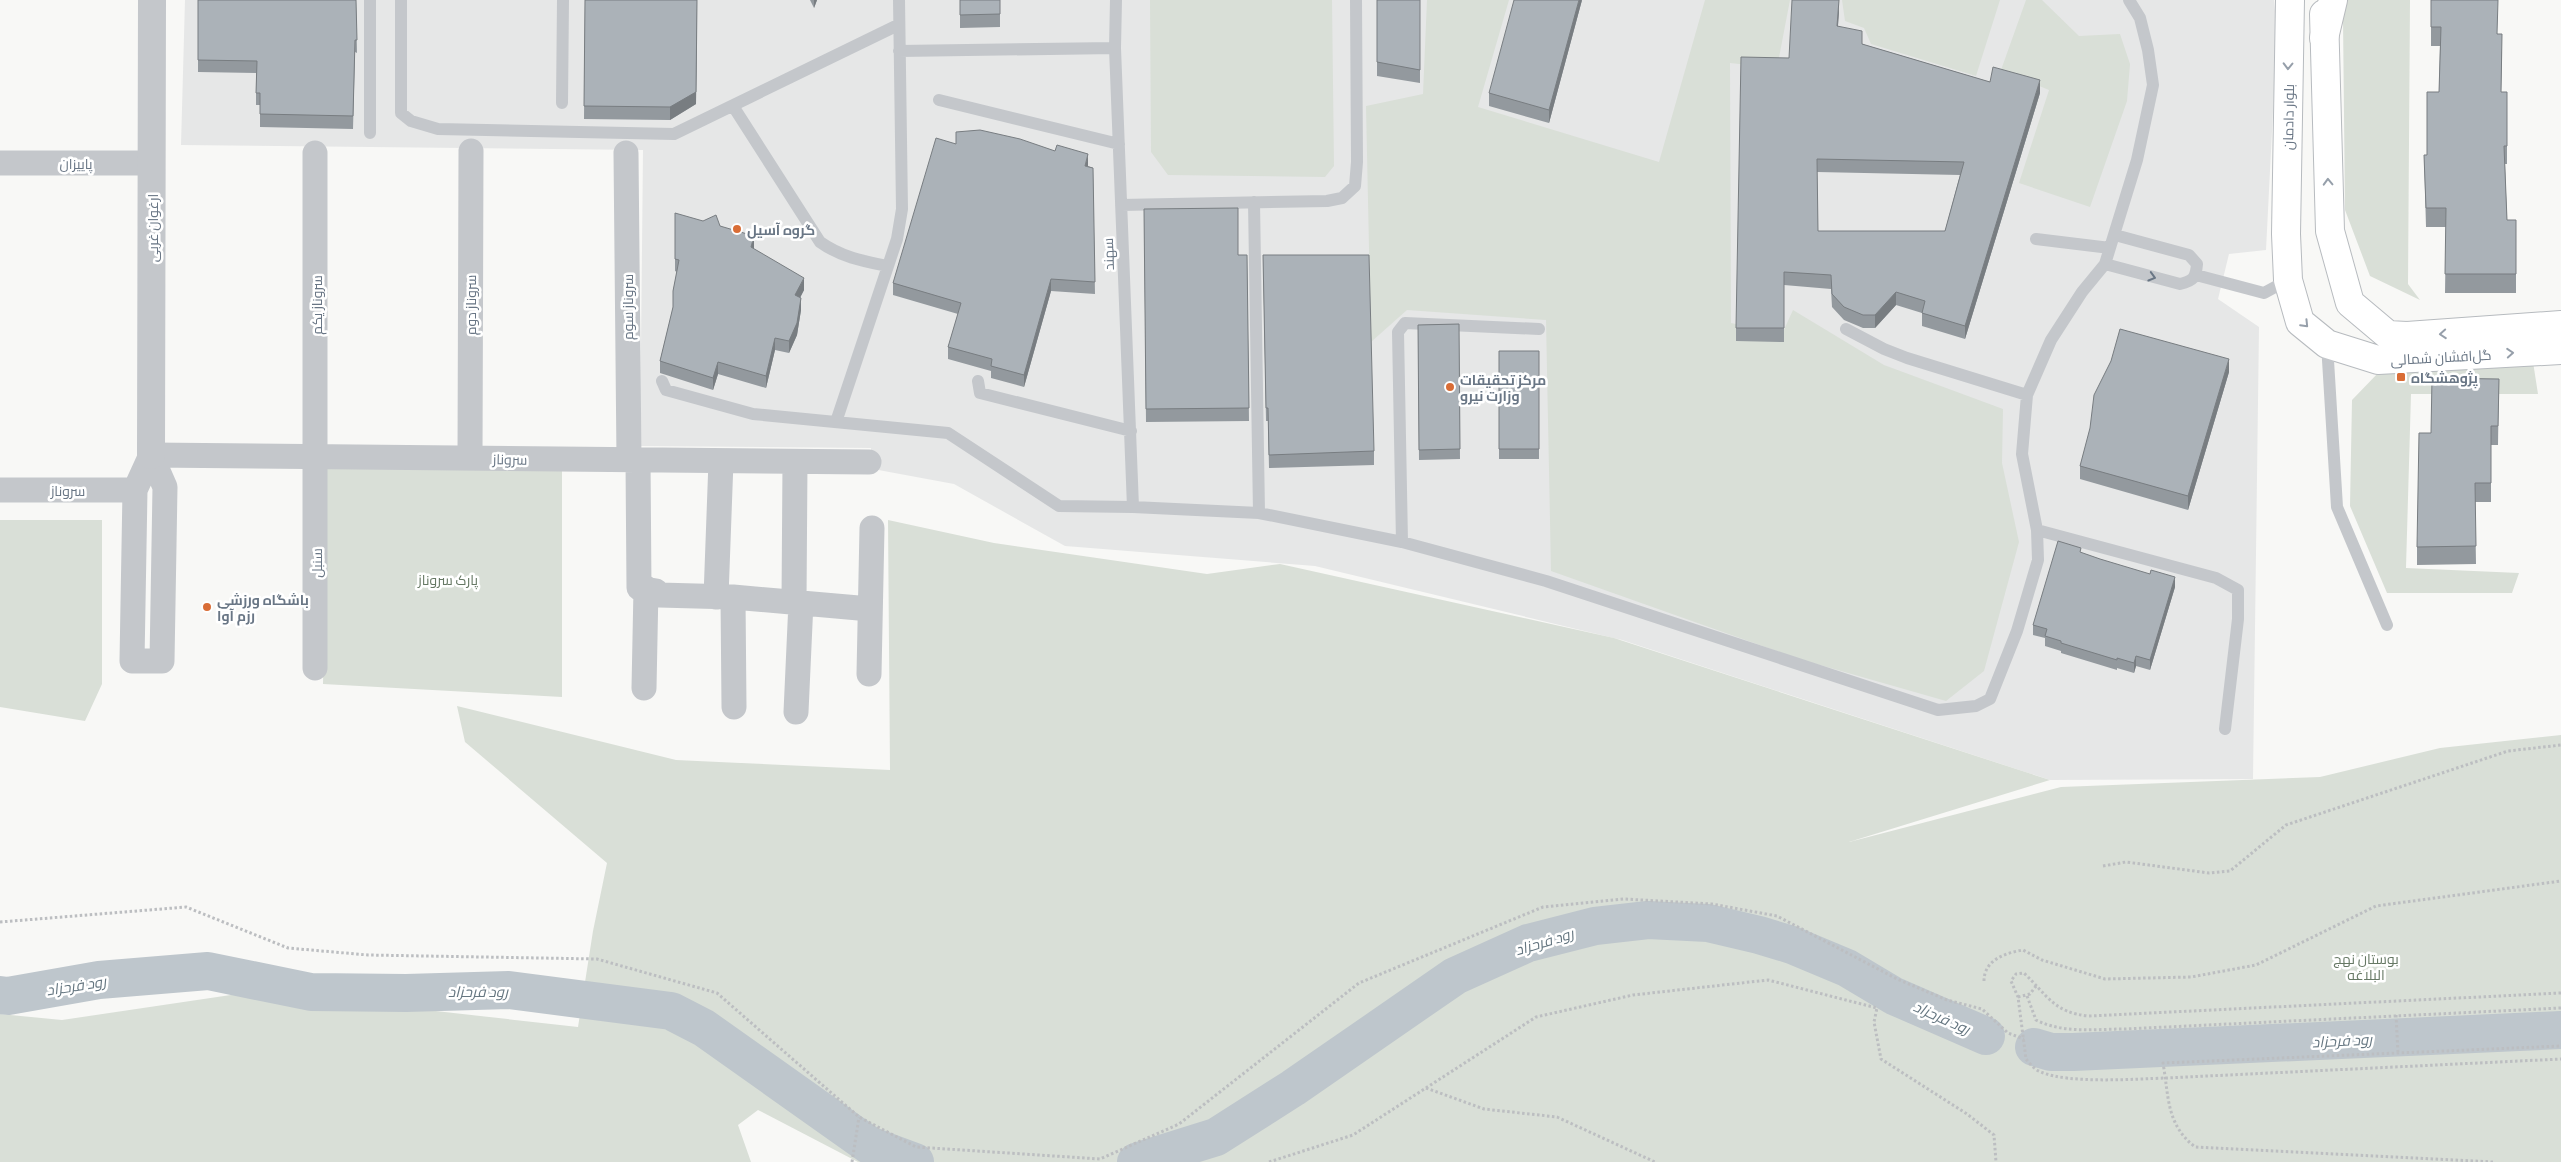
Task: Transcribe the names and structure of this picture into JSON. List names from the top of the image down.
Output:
{
  "streets": {
    "main road": ["بلوار دادمان", "گل‌افشان شمالی"],
    "street": [
      "پاییزان",
      "ارغوان غربی",
      "سروناز یکم",
      "سروناز دوم",
      "سروناز سوم",
      "سروناز",
      "سنبل"
    ],
    "lane": ["سهند"]
  },
  "crossings": [
    ["بلوار دادمان", "گل‌افشان شمالی"],
    ["پاییزان", "ارغوان غربی"],
    ["ارغوان غربی", "سروناز"],
    ["سروناز یکم", "سروناز"],
    ["سروناز یکم", "سنبل"],
    ["سروناز دوم", "سروناز"],
    ["سروناز سوم", "سروناز"],
    ["سروناز", "سنبل"]
  ],
  "water": ["رود فرحزاد"],
  "parks": ["پارک سروناز", "بوستان نهج البلاغه"],
  "places": {
    "other": ["گروه آسیل", "مرکز تحقیقات وزارت نیرو", "باشگاه ورزشی رزم آوا"],
    "transit": ["پژوهشگاه"]
  }
}
